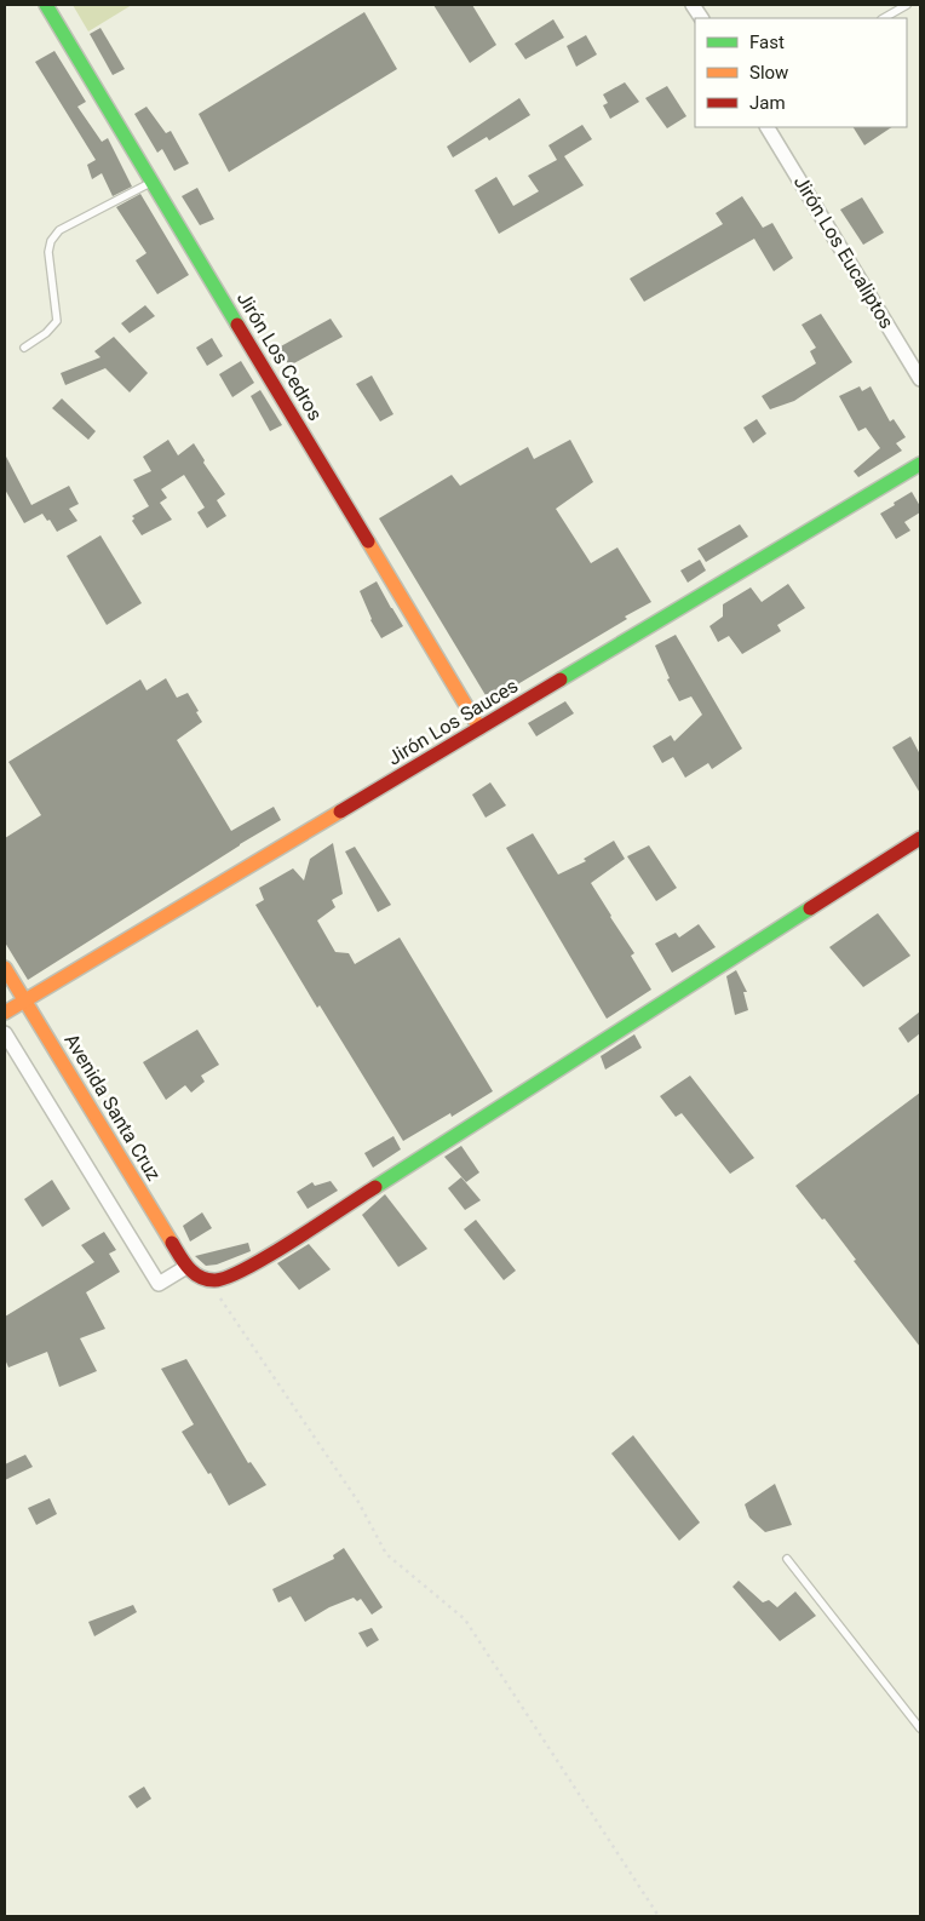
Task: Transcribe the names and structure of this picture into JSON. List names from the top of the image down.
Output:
{
  "streets": {
    "street": [
      "Jirón Los Eucaliptos",
      "Jirón Los Cedros",
      "Jirón Los Sauces",
      "Avenida Santa Cruz"
    ]
  },
  "crossings": [
    ["Jirón Los Cedros", "Jirón Los Sauces"],
    ["Jirón Los Sauces", "Avenida Santa Cruz"]
  ],
  "legend": ["Fast", "Slow", "Jam"]
}
